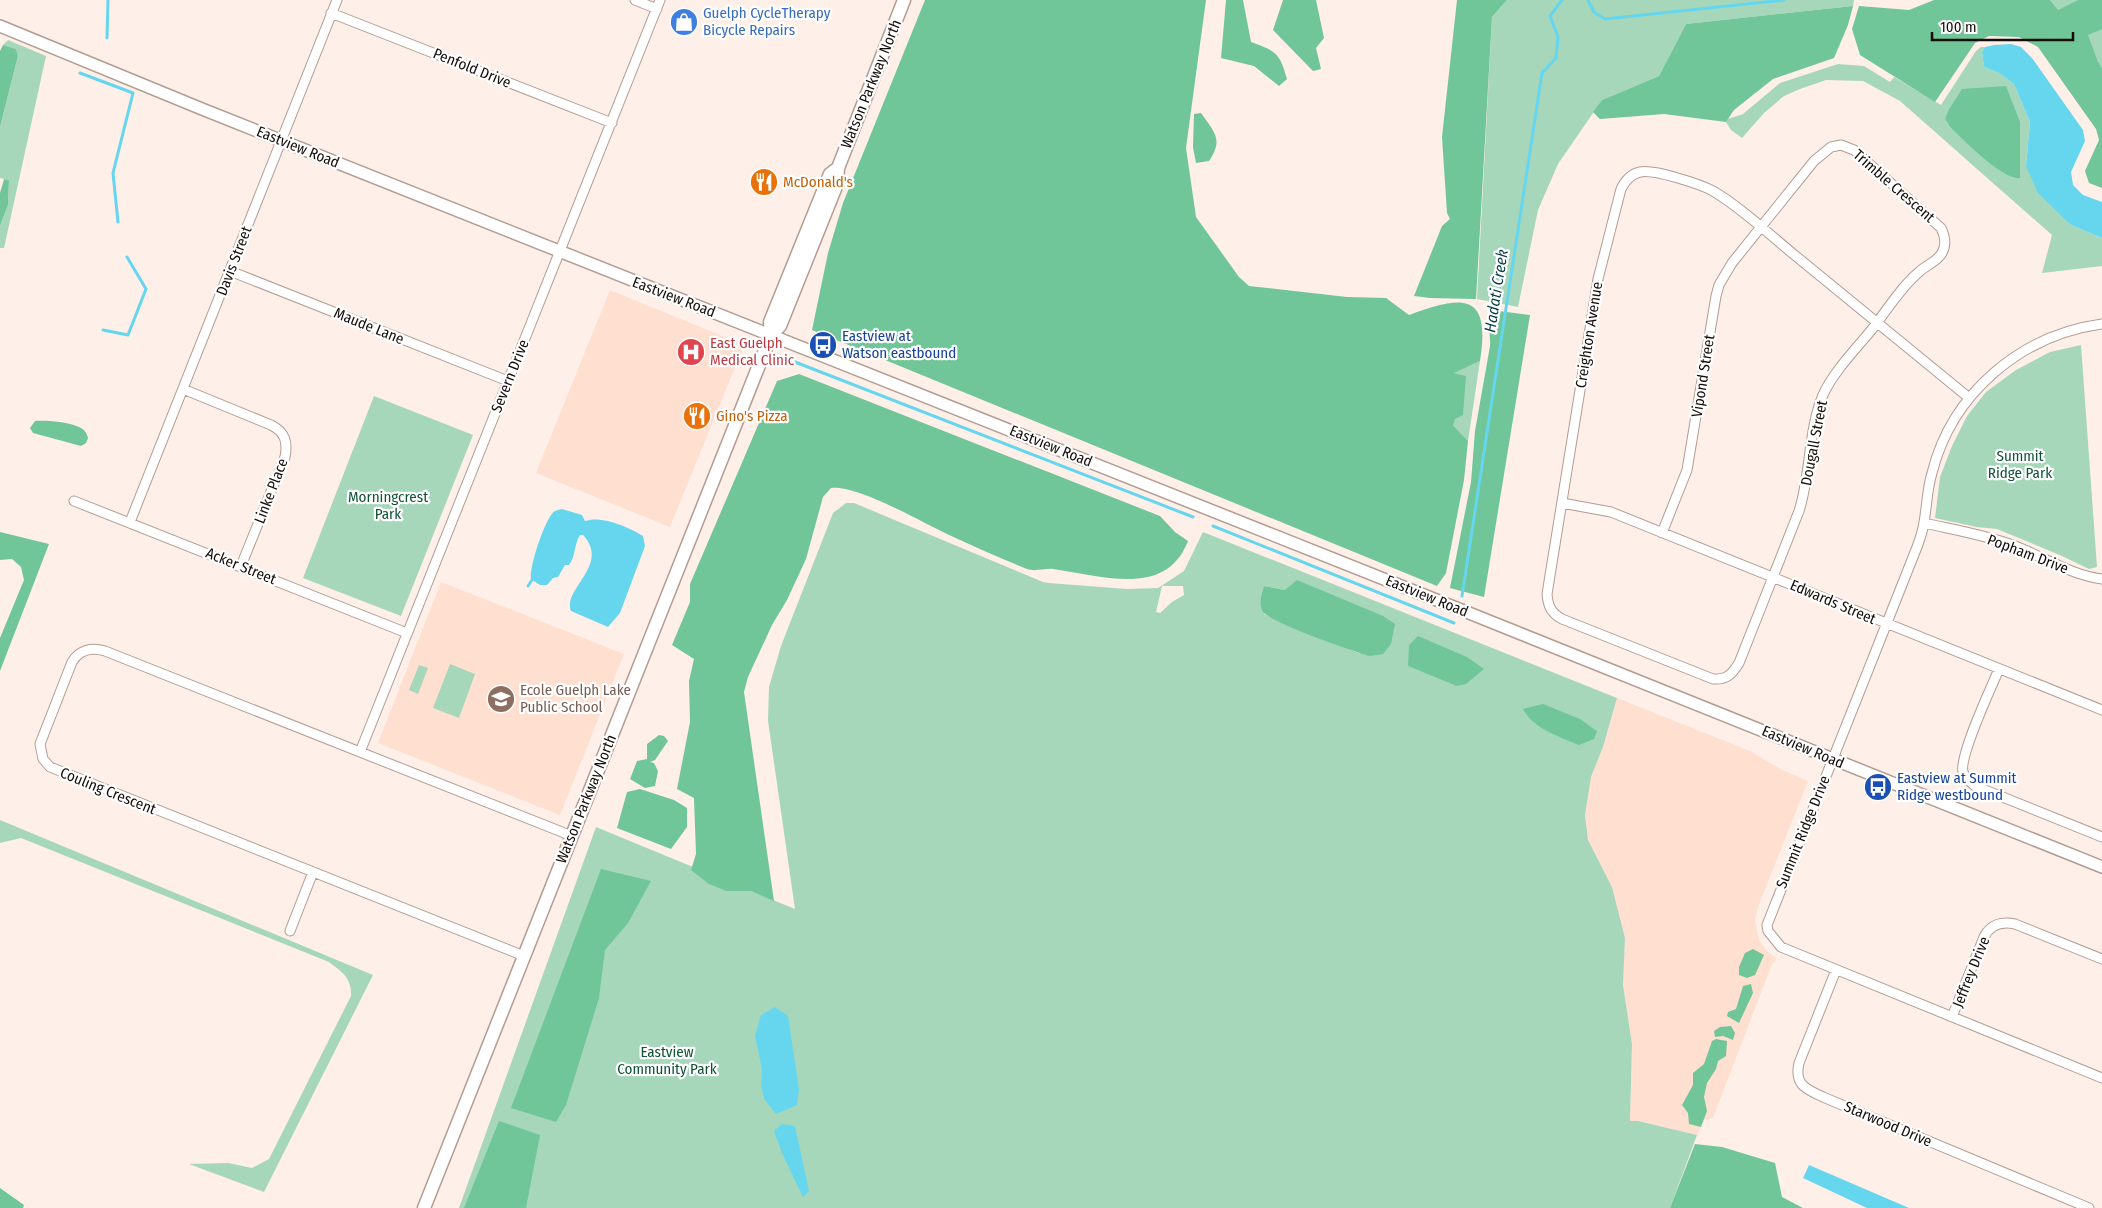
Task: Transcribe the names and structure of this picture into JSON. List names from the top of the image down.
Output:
{
  "streets": {
    "main road": ["Watson Parkway North"],
    "street": [
      "Penfold Drive",
      "Eastview Road",
      "Trimble Crescent",
      "Davis Street",
      "Maude Lane",
      "Creighton Avenue",
      "Severn Drive",
      "Vipond Street",
      "Dougall Street",
      "Linke Place",
      "Popham Drive",
      "Acker Street",
      "Edwards Street",
      "Couling Crescent",
      "Summit Ridge Drive",
      "Jeffrey Drive",
      "Starwood Drive"
    ]
  },
  "crossings": [
    ["Penfold Drive", "Davis Street"],
    ["Penfold Drive", "Severn Drive"],
    ["Watson Parkway North", "Eastview Road"],
    ["Watson Parkway North", "Couling Crescent"],
    ["Eastview Road", "Davis Street"],
    ["Eastview Road", "Severn Drive"],
    ["Eastview Road", "Summit Ridge Drive"],
    ["Trimble Crescent", "Creighton Avenue"],
    ["Trimble Crescent", "Vipond Street"],
    ["Trimble Crescent", "Dougall Street"],
    ["Davis Street", "Maude Lane"],
    ["Davis Street", "Linke Place"],
    ["Davis Street", "Acker Street"],
    ["Maude Lane", "Severn Drive"],
    ["Creighton Avenue", "Vipond Street"],
    ["Creighton Avenue", "Dougall Street"],
    ["Creighton Avenue", "Edwards Street"],
    ["Creighton Avenue", "Summit Ridge Drive"],
    ["Severn Drive", "Acker Street"],
    ["Severn Drive", "Couling Crescent"],
    ["Vipond Street", "Edwards Street"],
    ["Dougall Street", "Edwards Street"],
    ["Linke Place", "Acker Street"],
    ["Popham Drive", "Summit Ridge Drive"],
    ["Edwards Street", "Summit Ridge Drive"],
    ["Summit Ridge Drive", "Jeffrey Drive"],
    ["Summit Ridge Drive", "Starwood Drive"]
  ],
  "water": ["Hadati Creek"],
  "parks": ["Summit Ridge Park", "Morningcrest Park", "Eastview Community Park"],
  "places": {
    "shop": ["Guelph CycleTherapy Bicycle Repairs"],
    "restaurant": ["McDonald's", "Gino's Pizza"],
    "bus stop": ["Eastview at Watson eastbound", "Eastview at Summit Ridge westbound"],
    "hospital": ["East Guelph Medical Clinic"],
    "school or university": ["Ecole Guelph Lake Public School"]
  },
  "scale_bar": "100 m"
}
